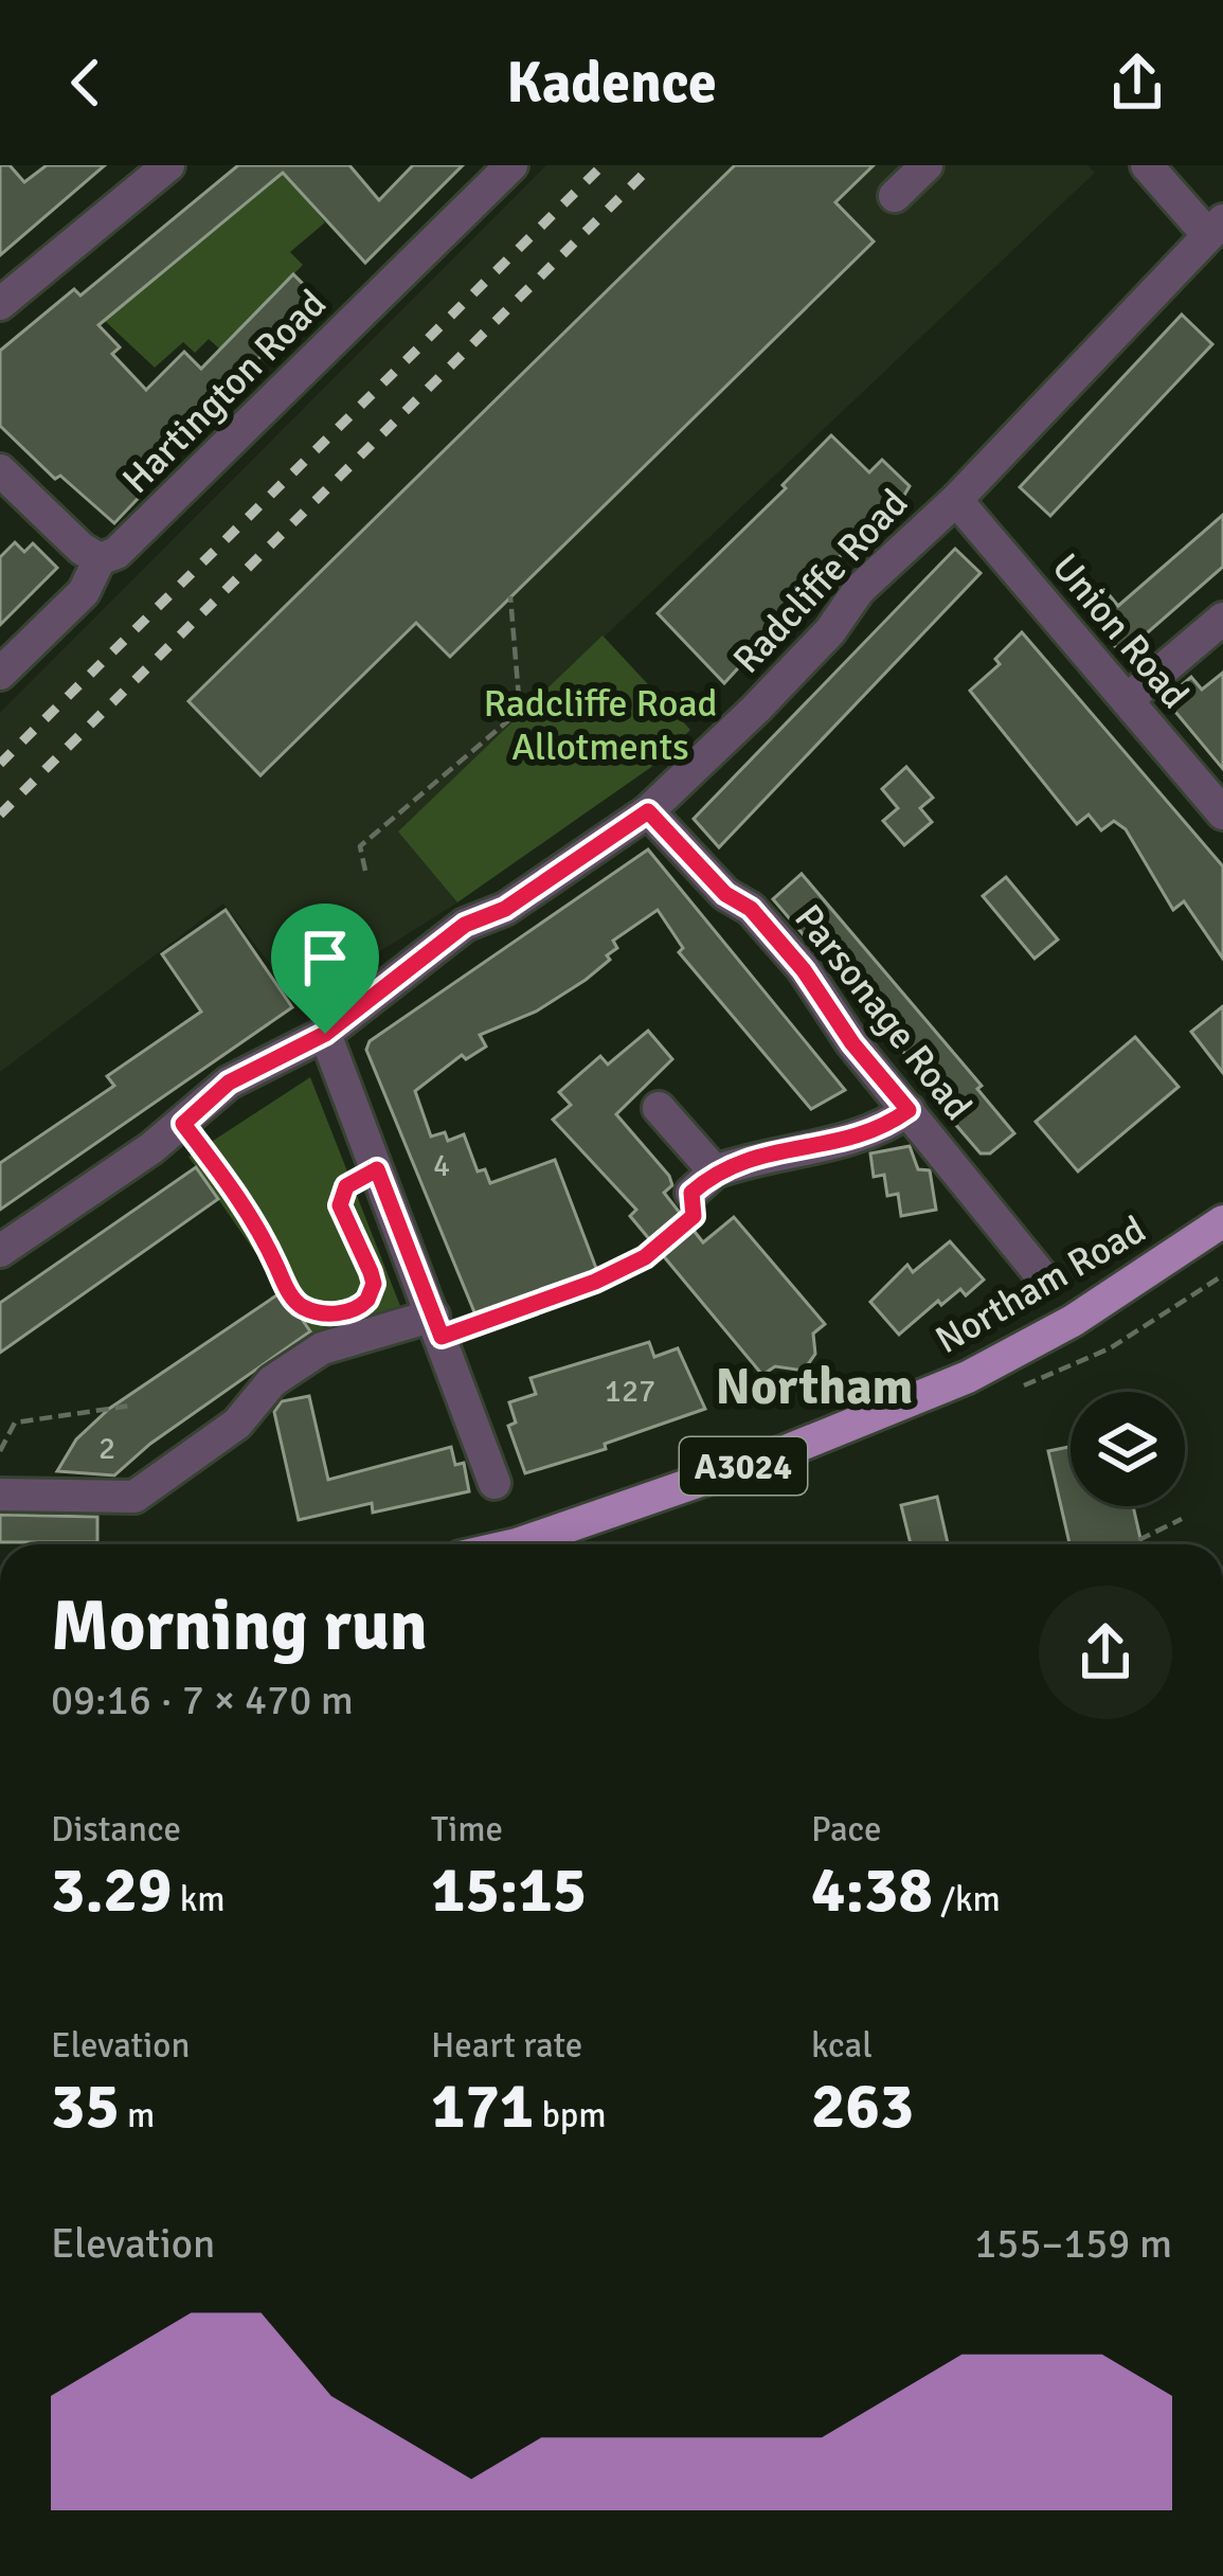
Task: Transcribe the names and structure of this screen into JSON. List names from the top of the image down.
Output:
{
  "streets": {
    "main road": ["Northam Road", "A3024"],
    "street": [
      "Hartington Road",
      "Radcliffe Road",
      "Union Road",
      "Parsonage Road"
    ]
  },
  "crossings": [
    ["Radcliffe Road", "Union Road"],
    ["Radcliffe Road", "Parsonage Road"]
  ],
  "districts": ["Northam"],
  "parks": ["Radcliffe Road Allotments"],
  "house_numbers": ["4", "127", "2"],
  "page": {
    "header": "Kadence",
    "heading": ["Morning run", "09:16 · 7 × 470 m"],
    "stats": [
      ["Distance", "3.29 km"],
      ["Time", "15:15"],
      ["Pace", "4:38 /km"],
      ["Elevation", "35 m"],
      ["Heart rate", "171 bpm"],
      ["kcal", "263"]
    ],
    "chart": ["Elevation", "155–159 m"]
  }
}
